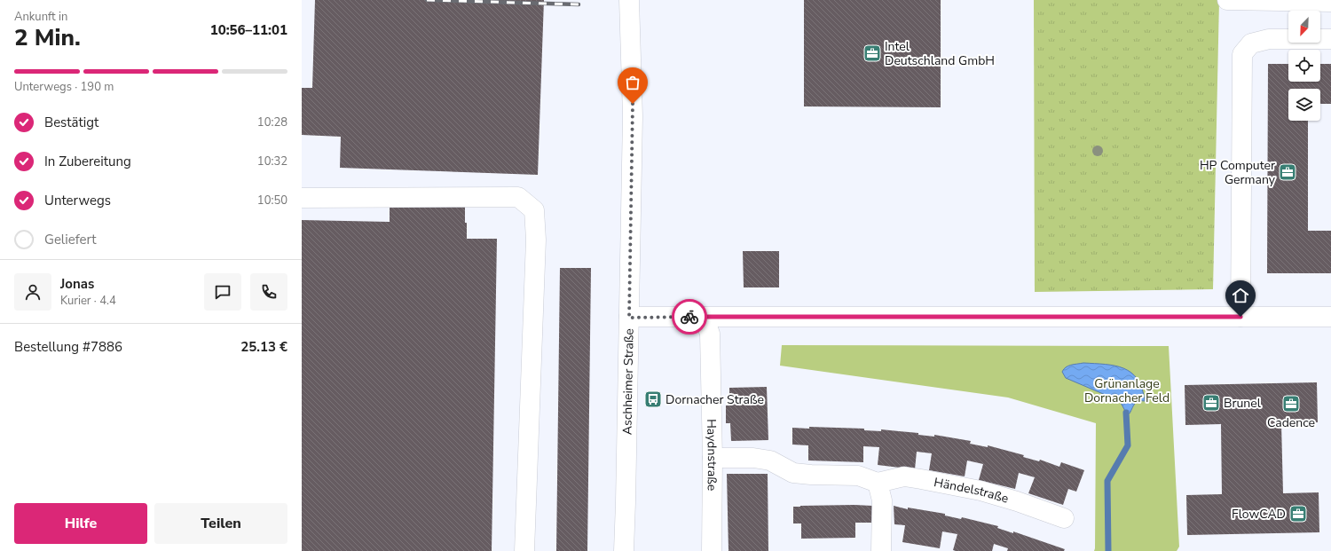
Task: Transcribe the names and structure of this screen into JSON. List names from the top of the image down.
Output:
{
  "streets": {
    "street": ["Aschheimer Straße", "Haydnstraße", "Händelstraße"]
  },
  "parks": ["Grünanlage Dornacher Feld"],
  "places": {
    "office": [
      "Intel Deutschland GmbH",
      "HP Computer Germany",
      "Brunel",
      "Cadence",
      "FlowCAD"
    ],
    "bus stop": ["Dornacher Straße"]
  },
  "north": "bottom left",
  "page": {
    "heading": ["2 Min.", "Ankunft in", "10:56–11:01"],
    "panel": [
      "Jonas",
      "Kurier · 4.4",
      "Bestellung #7886",
      "25.13 €"
    ],
    "bar": "Unterwegs · 190 m",
    "list": [
      ["Bestätigt", "10:28"],
      ["In Zubereitung", "10:32"],
      ["Unterwegs", "10:50"],
      "Geliefert"
    ],
    "buttons": ["Hilfe", "Teilen"]
  }
}
